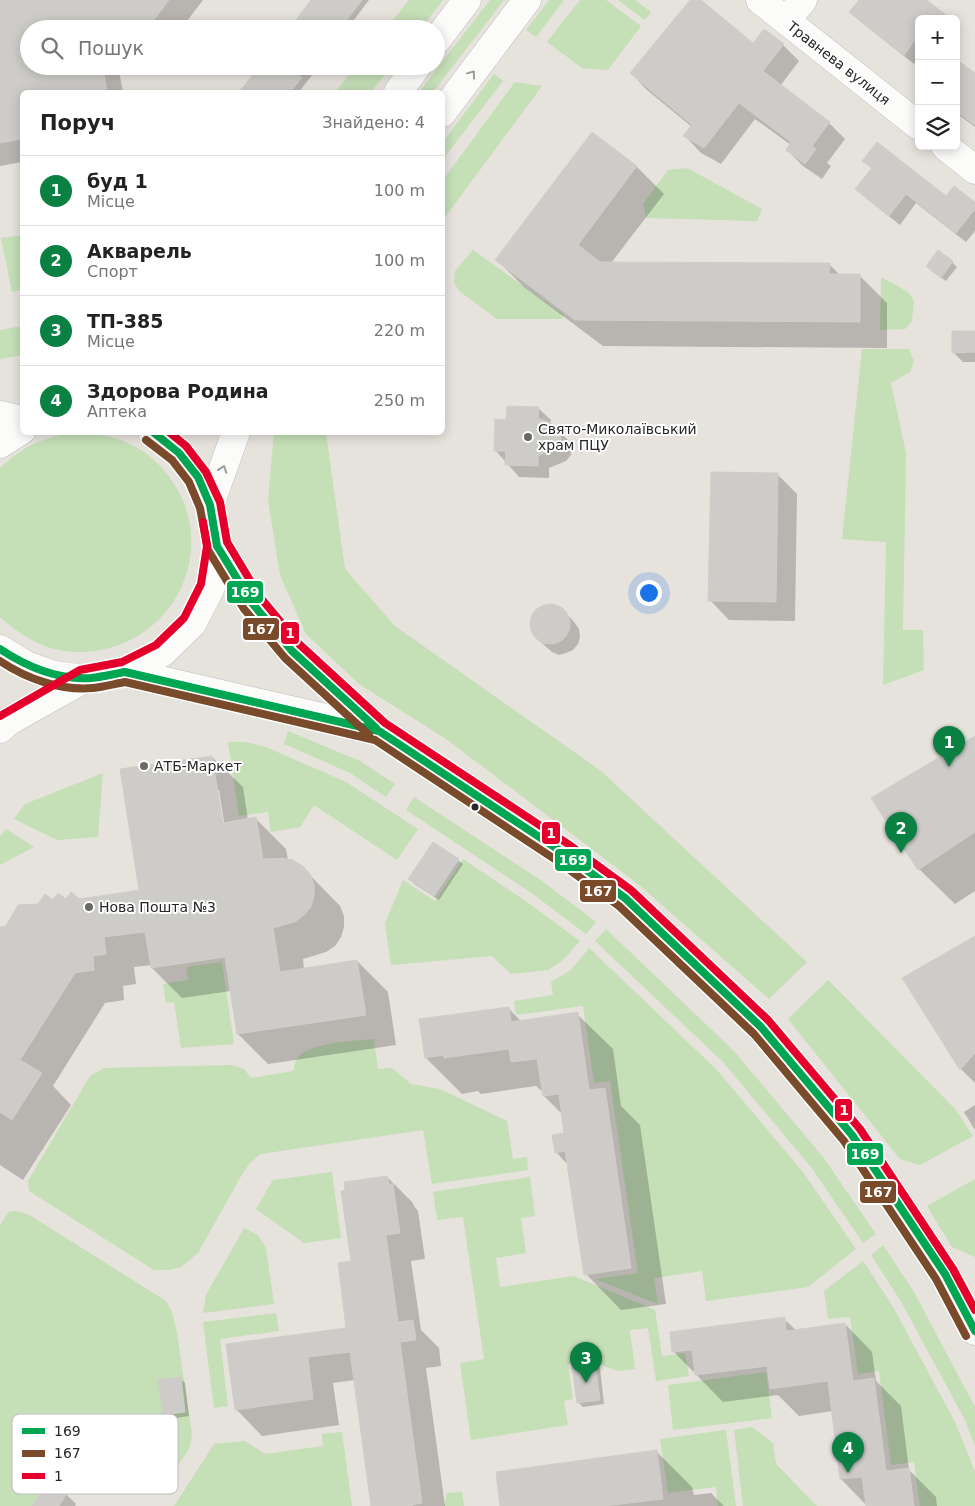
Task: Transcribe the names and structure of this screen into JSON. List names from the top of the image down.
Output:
{
  "streets": {
    "main road": ["Травнева вулиця"]
  },
  "places": ["Свято-Миколаївський храм ПЦУ", "АТБ-Маркет", "Нова Пошта №3"],
  "lines": ["transit line 169", "transit line 1", "transit line 167"],
  "legend": ["169", "167", "1"],
  "page": {
    "map_buttons": ["+", "−"],
    "search": "Пошук",
    "heading": ["Поруч", "Знайдено: 4"],
    "list": [
      {
        "mark": "1",
        "name": "буд 1",
        "note": "Місце",
        "value": "100 m"
      },
      {
        "mark": "2",
        "name": "Акварель",
        "note": "Спорт",
        "value": "100 m"
      },
      {
        "mark": "3",
        "name": "ТП-385",
        "note": "Місце",
        "value": "220 m"
      },
      {
        "mark": "4",
        "name": "Здорова Родина",
        "note": "Аптека",
        "value": "250 m"
      }
    ],
    "pins": [
      "1",
      "2",
      "3",
      "4"
    ]
  }
}
